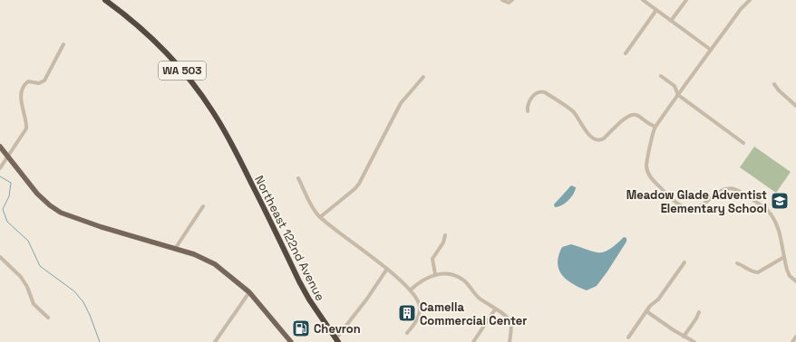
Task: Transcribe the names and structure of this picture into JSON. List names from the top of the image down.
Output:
{
  "streets": {
    "highway": ["WA 503", "Northeast 122nd Avenue"]
  },
  "places": {
    "school or university": ["Meadow Glade Adventist Elementary School"],
    "building": ["Camella Commercial Center"],
    "fuel station": ["Chevron"]
  }
}
